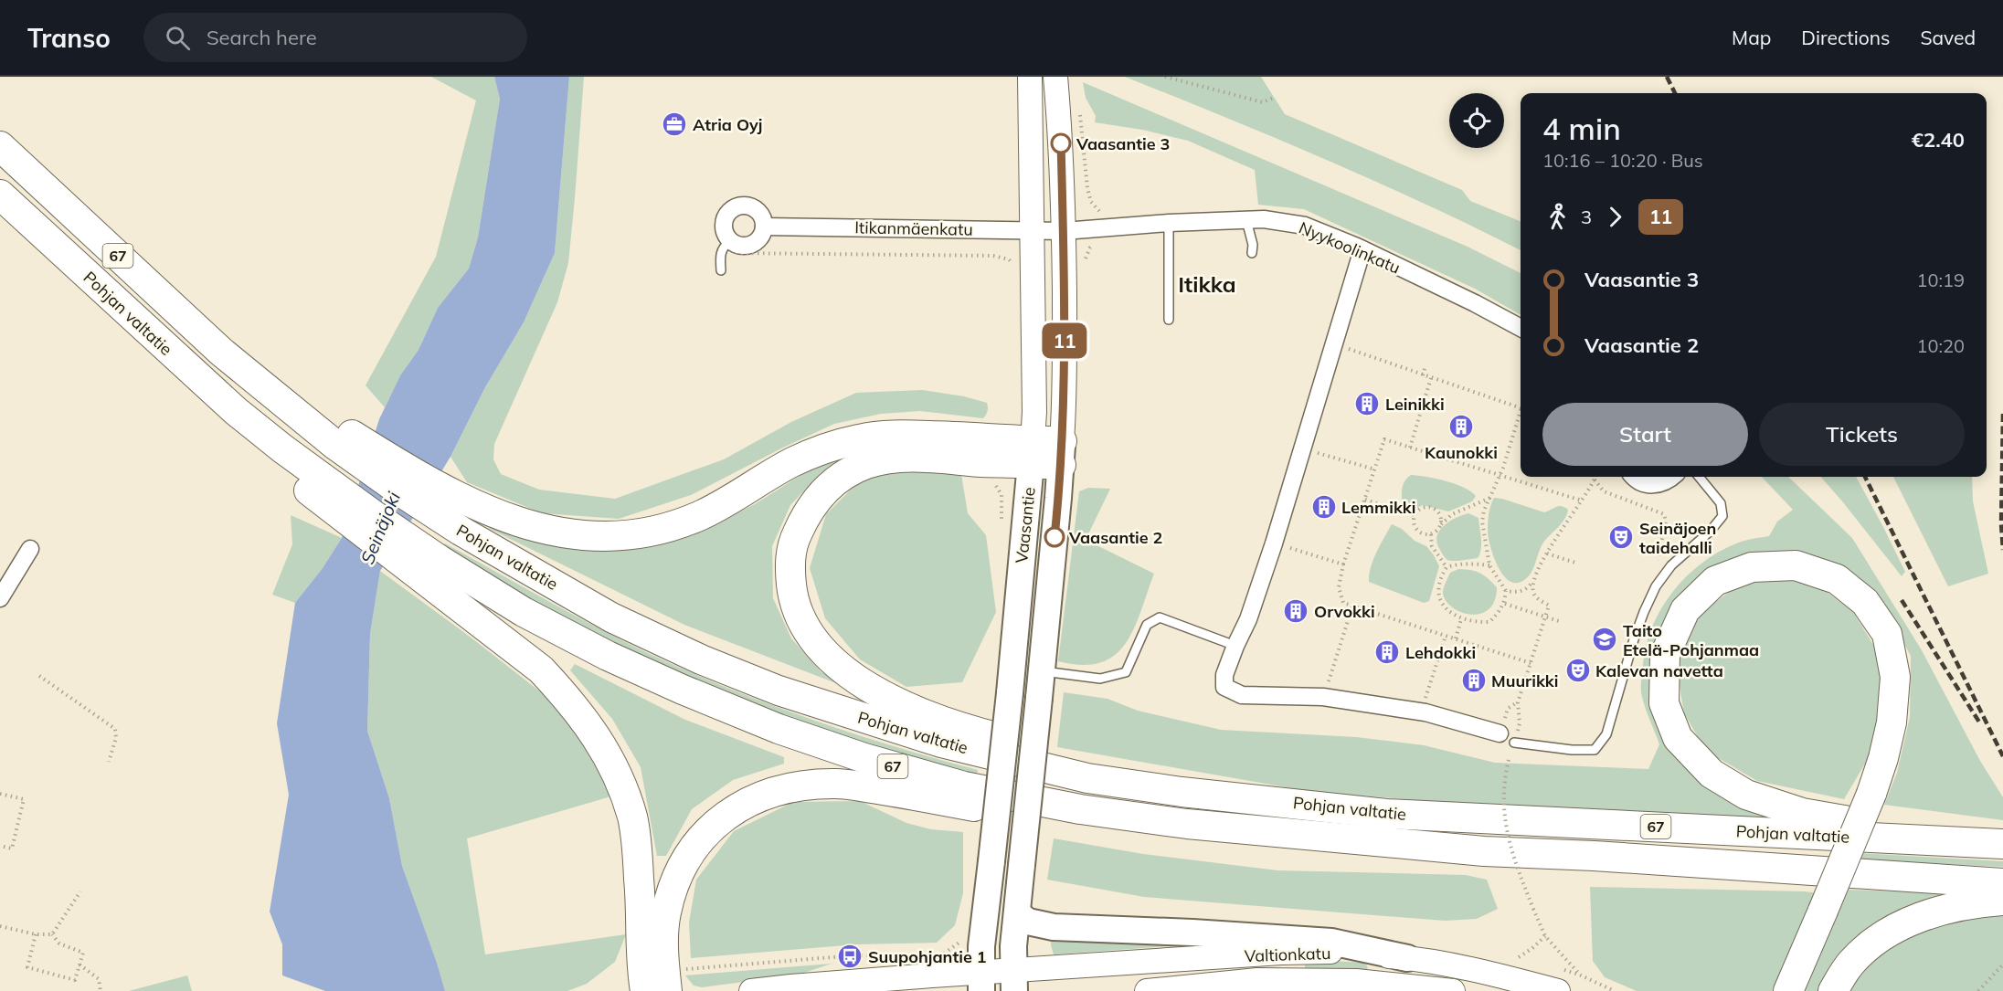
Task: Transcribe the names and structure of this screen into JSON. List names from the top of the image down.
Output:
{
  "streets": {
    "highway": ["67", "Pohjan valtatie"],
    "main road": ["Vaasantie", "Valtionkatu"],
    "street": ["Itikanmäenkatu", "Nyykoolinkatu"]
  },
  "crossings": [
    ["Itikanmäenkatu", "Nyykoolinkatu"],
    ["Itikanmäenkatu", "Vaasantie"],
    ["Nyykoolinkatu", "Vaasantie"],
    ["Vaasantie", "Valtionkatu"]
  ],
  "districts": ["Itikka"],
  "water": ["Seinäjoki"],
  "places": {
    "office": ["Atria Oyj"],
    "other": ["Vaasantie 3", "Vaasantie 2"],
    "building": [
      "Leinikki",
      "Kaunokki",
      "Lemmikki",
      "Orvokki",
      "Lehdokki",
      "Muurikki"
    ],
    "theatre": ["Seinäjoen taidehalli", "Kalevan navetta"],
    "school or university": ["Taito Etelä-Pohjanmaa"],
    "bus stop": ["Suupohjantie 1"]
  },
  "lines": ["bus line 11"],
  "page": {
    "header": "Transo",
    "search": "Search here",
    "nav": ["Map", "Directions", "Saved"],
    "on_map": "11",
    "heading": ["4 min", "10:16 – 10:20 · Bus", "€2.40"],
    "legs": ["3", "11"],
    "list": [
      {
        "name": "Vaasantie 3",
        "value": "10:19"
      },
      {
        "name": "Vaasantie 2",
        "value": "10:20"
      }
    ],
    "buttons": ["Start", "Tickets"]
  }
}
